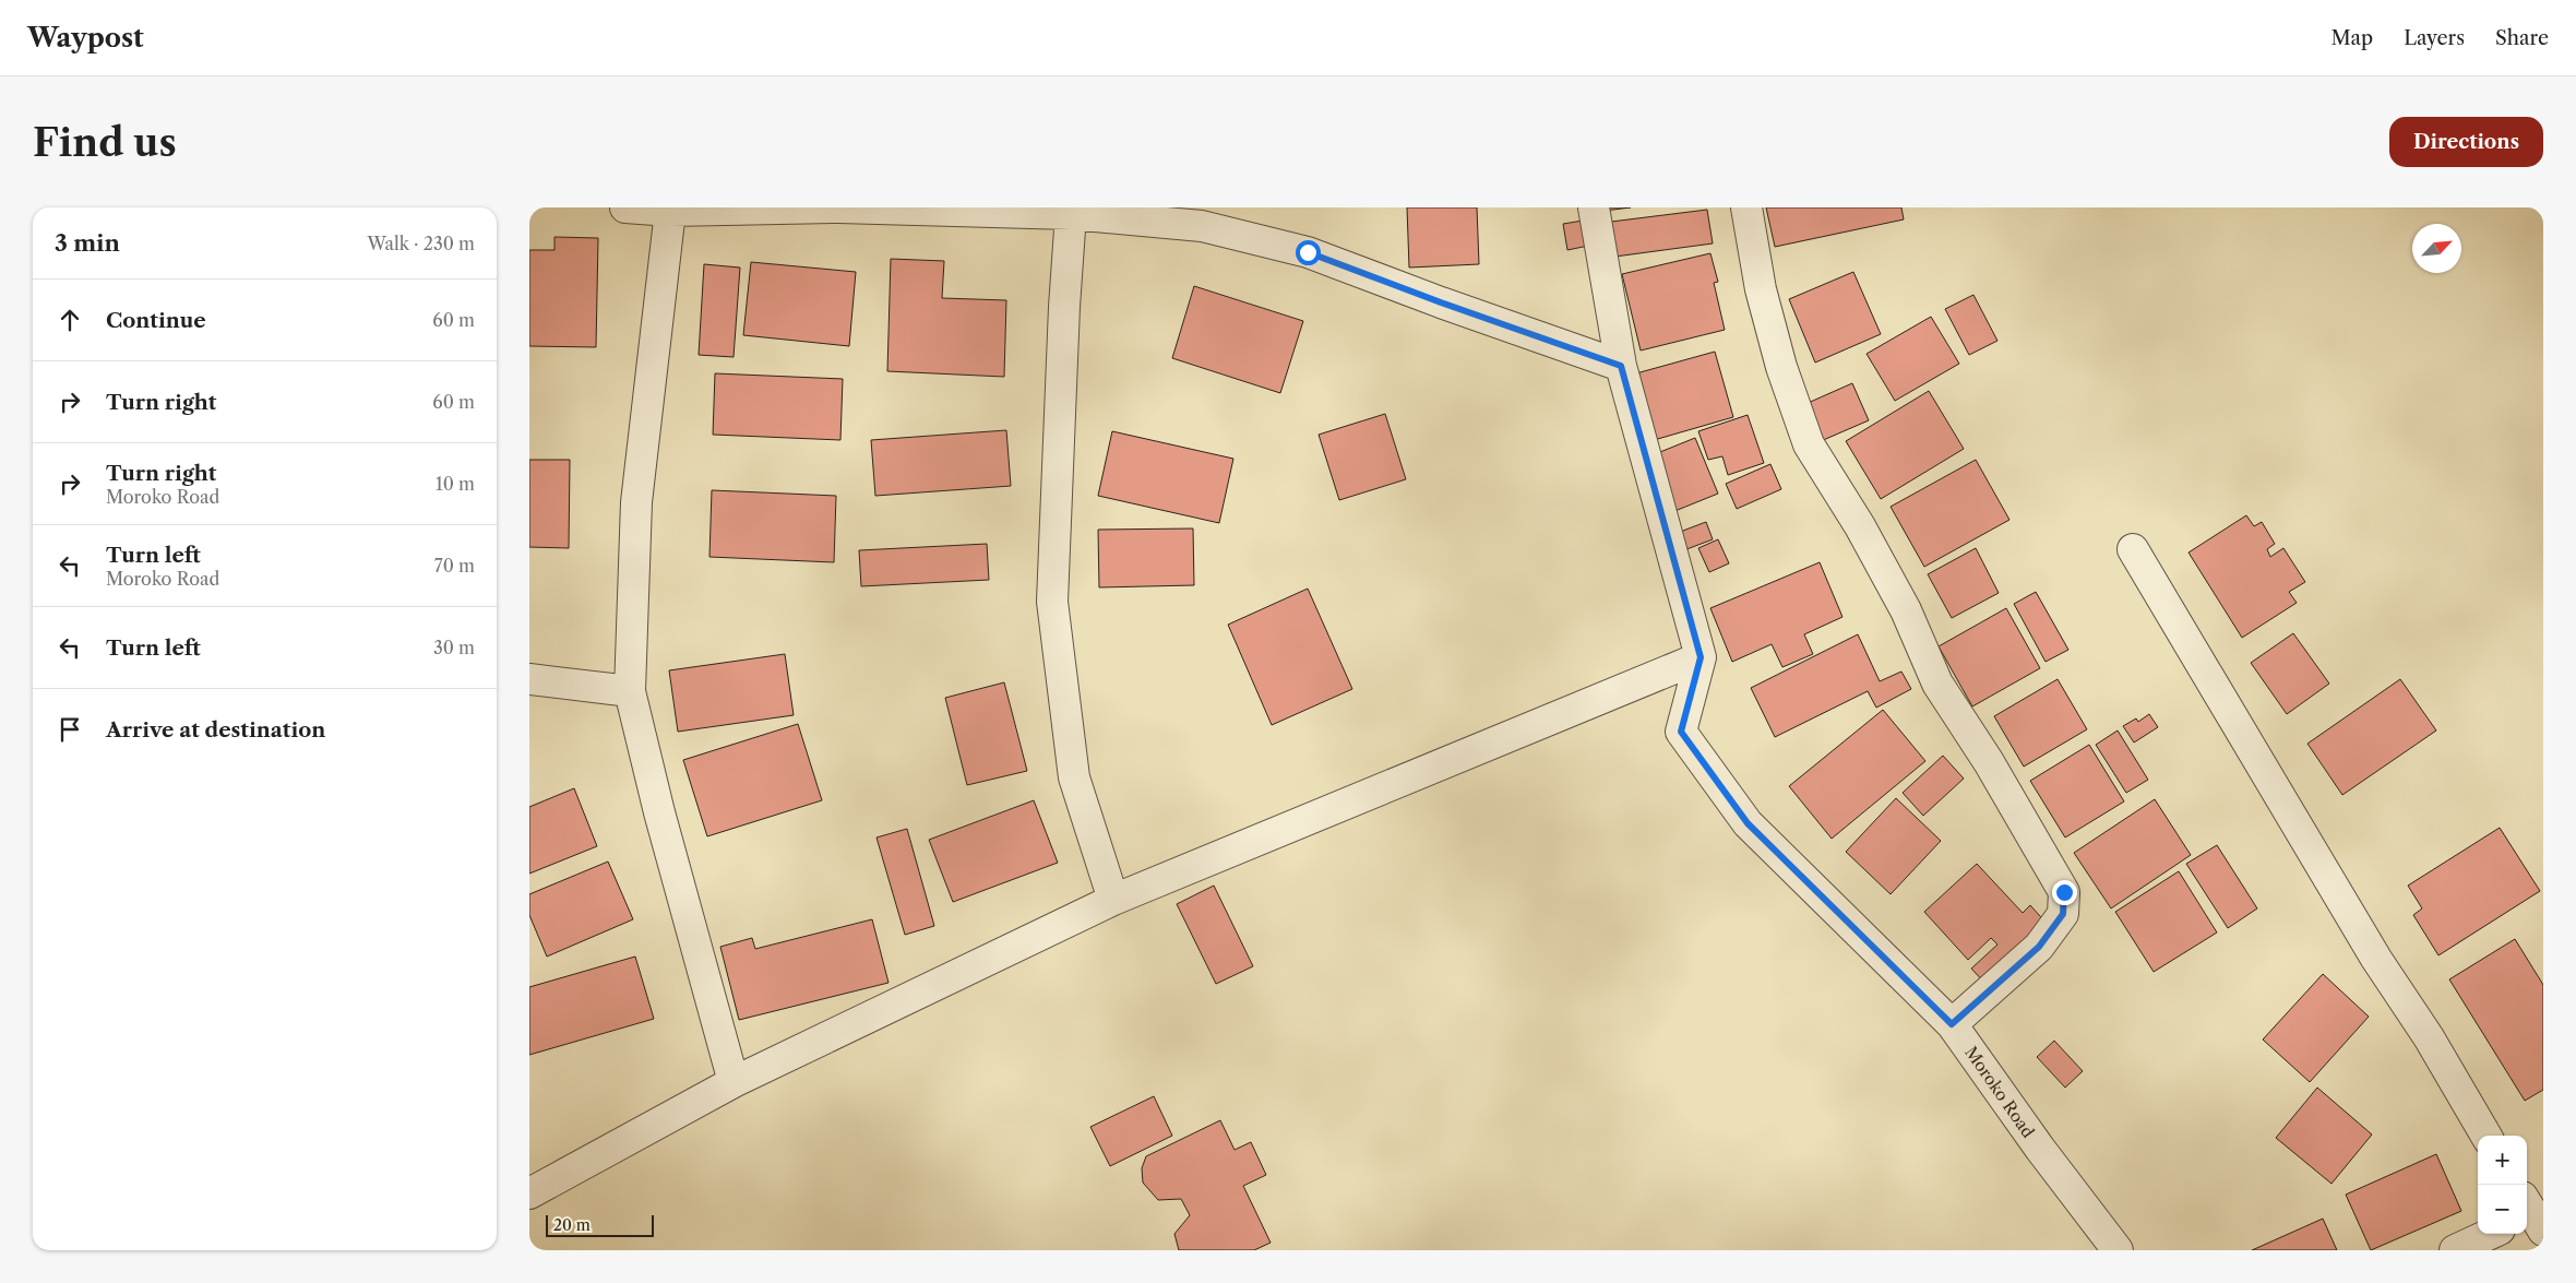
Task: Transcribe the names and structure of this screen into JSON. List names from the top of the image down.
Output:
{
  "streets": {
    "street": ["Moroko Road"]
  },
  "scale_bar": "20 m",
  "north": "top right",
  "page": {
    "header": "Waypost",
    "nav": ["Map", "Layers", "Share"],
    "buttons": "Directions",
    "title": "Find us",
    "heading": ["3 min", "Walk · 230 m"],
    "list": [
      ["Continue", "60 m"],
      ["Turn right", "60 m"],
      ["Turn right", "Moroko Road", "10 m"],
      ["Turn left", "Moroko Road", "70 m"],
      ["Turn left", "30 m"],
      "Arrive at destination"
    ],
    "map_buttons": ["+", "−"],
    "scale": "20 m"
  }
}
